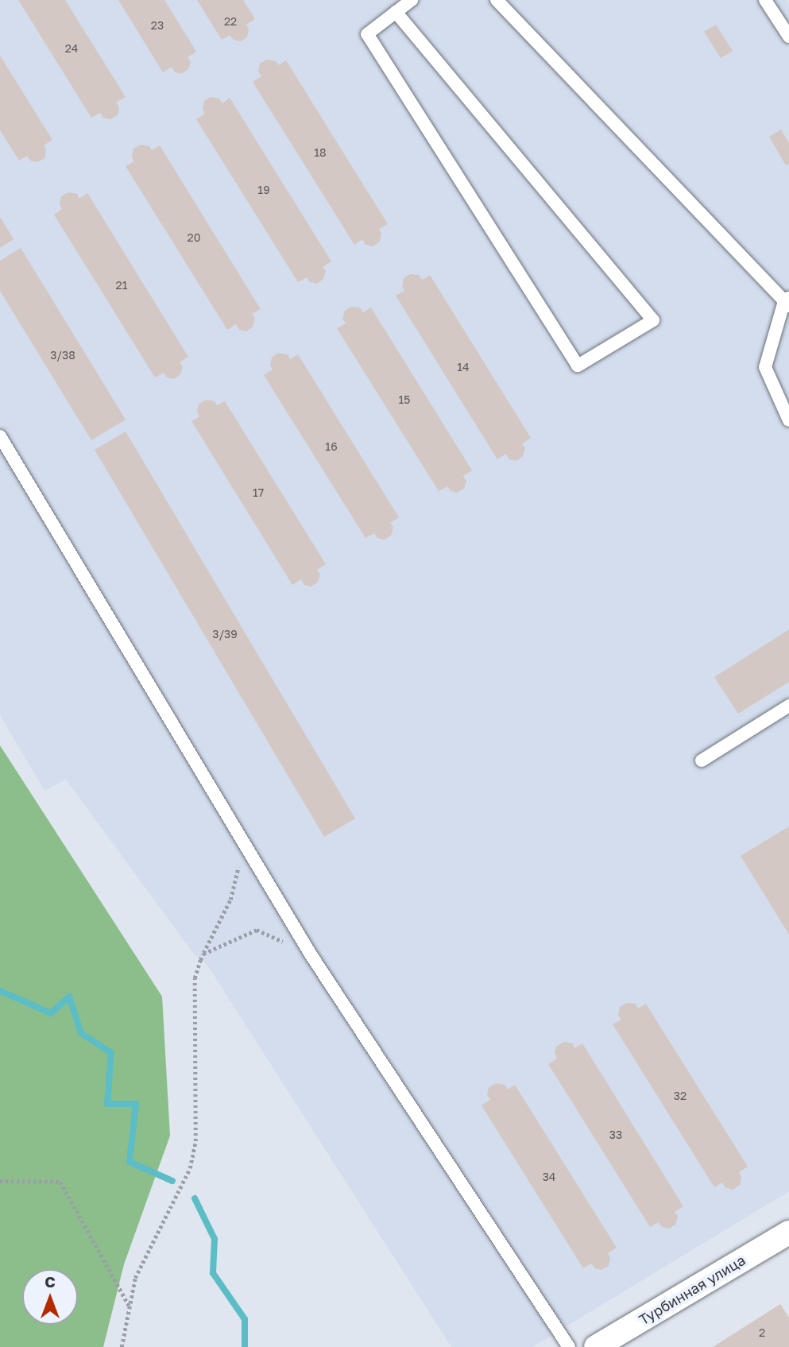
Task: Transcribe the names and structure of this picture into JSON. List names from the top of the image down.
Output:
{
  "streets": {
    "street": ["Турбинная улица"]
  },
  "house_numbers": [
    "22",
    "23",
    "24",
    "18",
    "19",
    "20",
    "21",
    "3/38",
    "14",
    "15",
    "16",
    "17",
    "3/39",
    "32",
    "33",
    "34",
    "2"
  ],
  "north": "top"
}
